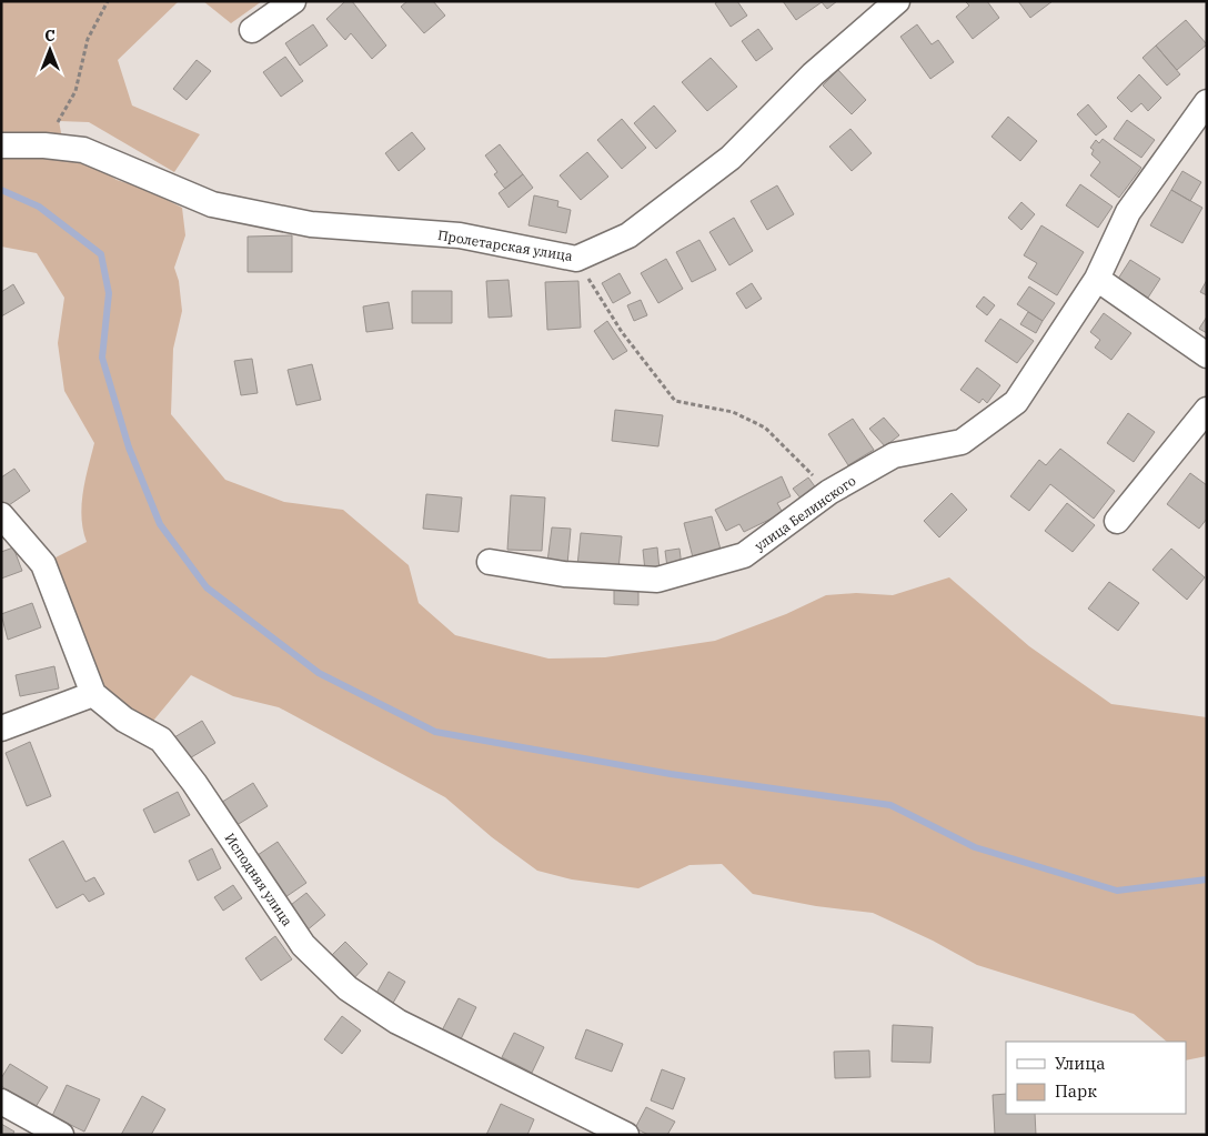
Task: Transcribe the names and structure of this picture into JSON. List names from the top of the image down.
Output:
{
  "streets": {
    "street": ["Пролетарская улица", "улица Белинского", "Исподняя улица"]
  },
  "legend": ["Улица", "Парк"],
  "north": "top"
}
